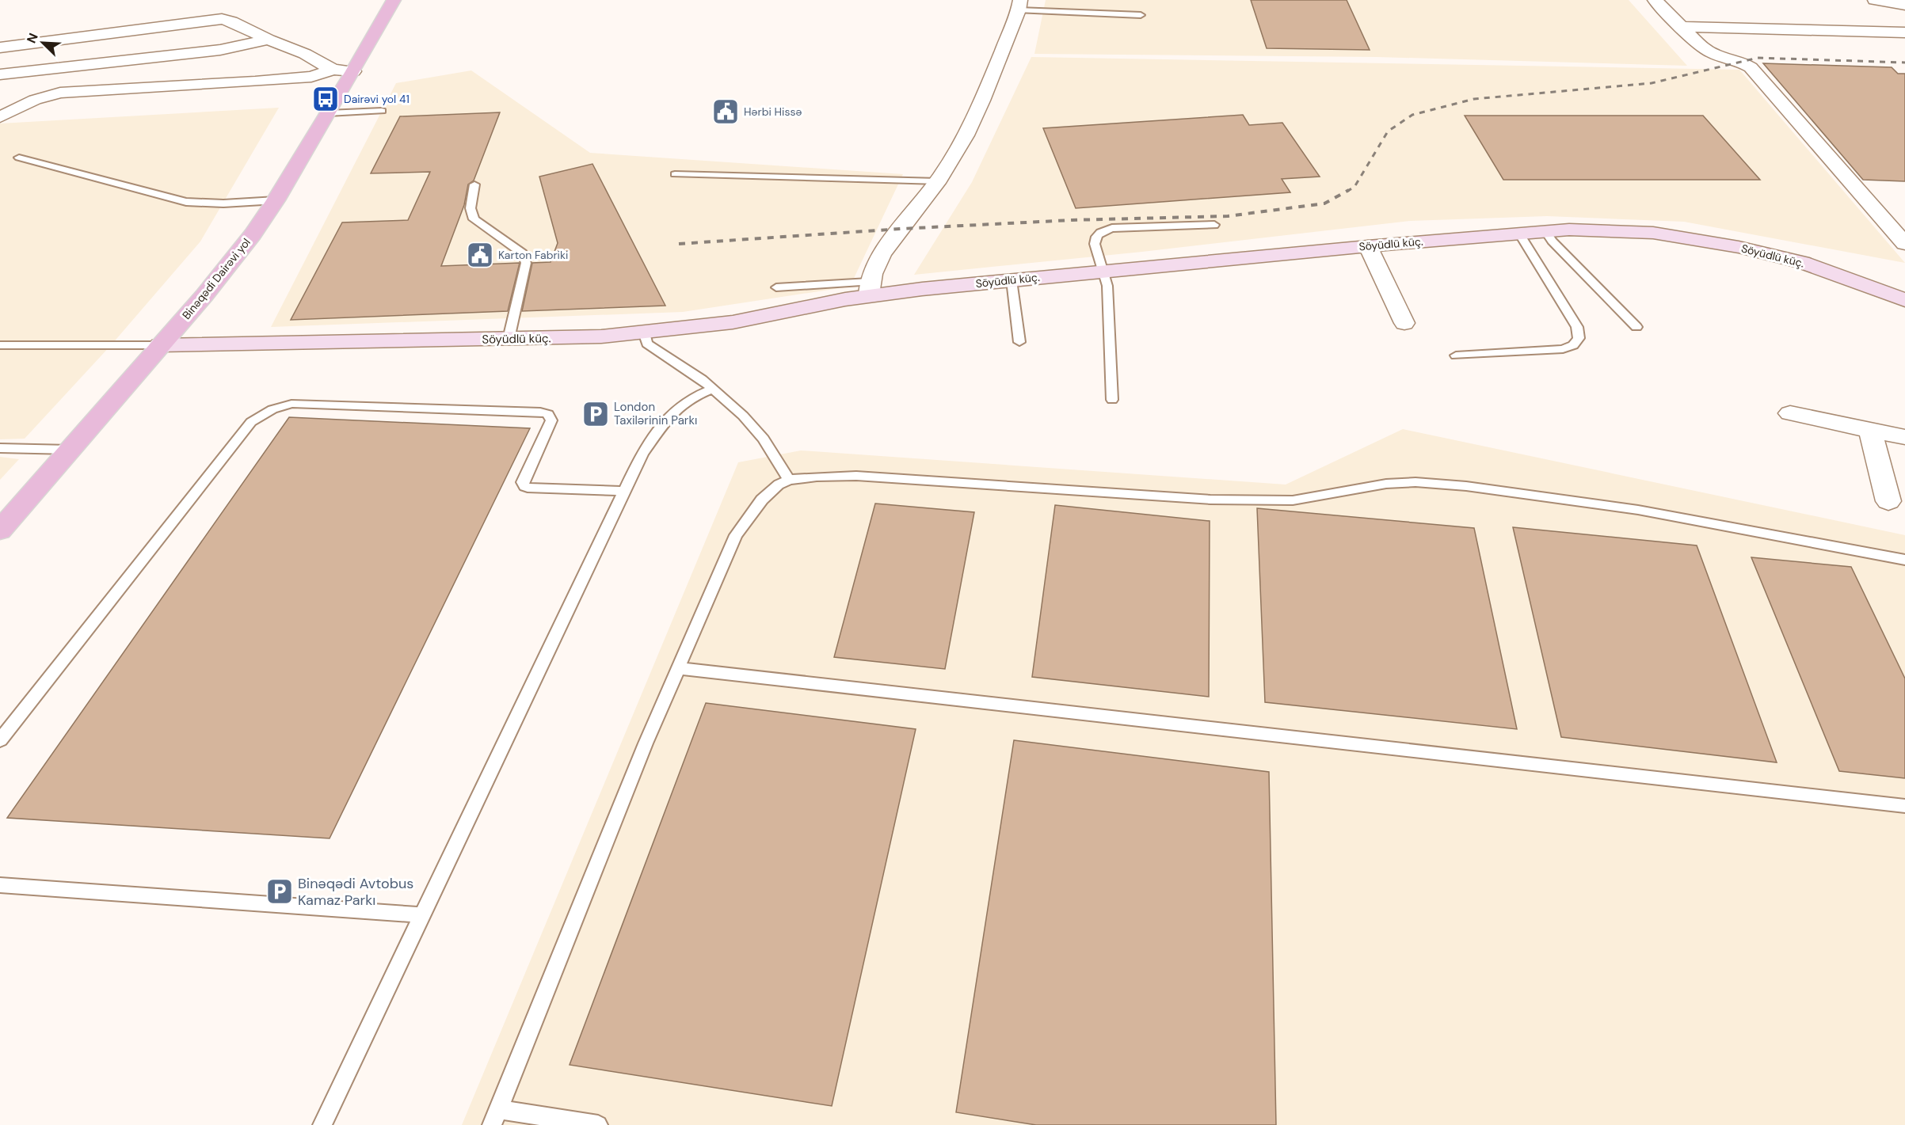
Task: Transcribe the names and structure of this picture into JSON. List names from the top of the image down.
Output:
{
  "streets": {
    "main road": ["Binəqədi Dairəvi yol"],
    "street": ["Söyüdlü küç."]
  },
  "crossings": [
    ["Söyüdlü küç.", "Binəqədi Dairəvi yol"]
  ],
  "places": {
    "bus stop": ["Dairəvi yol 41"],
    "public building": ["Hərbi Hissə", "Karton Fabriki"],
    "parking": ["London Taxilərinin Parkı", "Binəqədi Avtobus Kamaz Parkı"]
  },
  "north": "top left"
}
